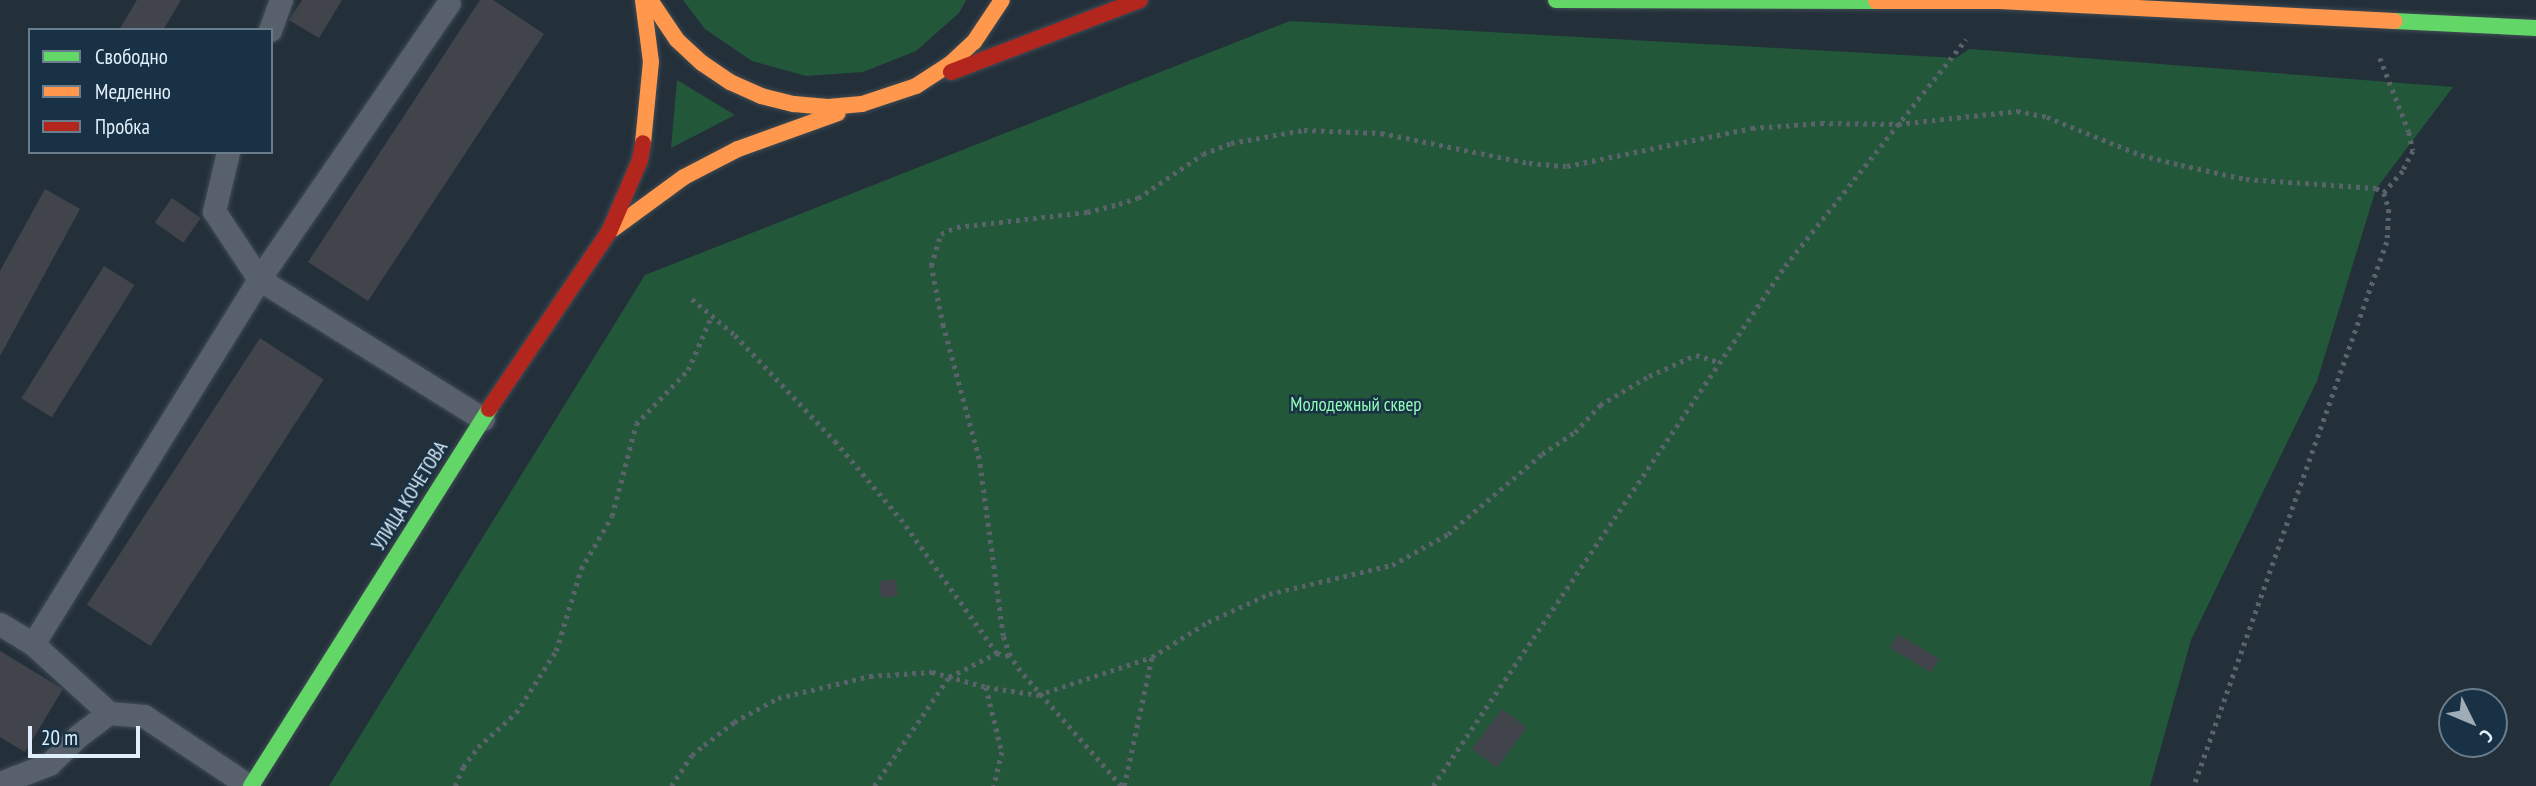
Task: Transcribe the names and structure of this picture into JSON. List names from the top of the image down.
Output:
{
  "streets": {
    "main road": ["УЛИЦА КОЧЕТОВА"]
  },
  "parks": ["Молодежный сквер"],
  "legend": ["Свободно", "Медленно", "Пробка"],
  "scale_bar": "20 m",
  "north": "bottom right"
}
